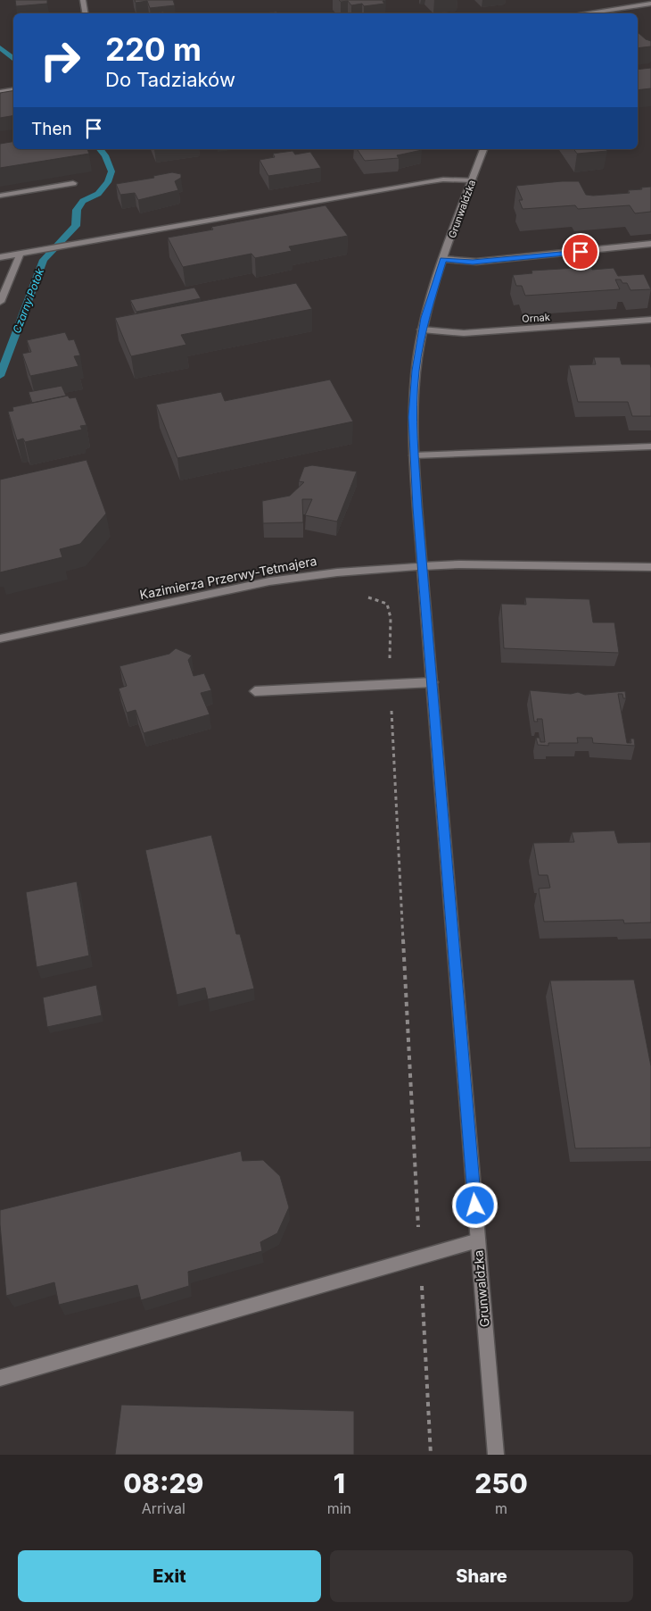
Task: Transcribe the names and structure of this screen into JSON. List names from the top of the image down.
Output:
{
  "streets": {
    "street": ["Grunwaldzka", "Ornak", "Kazimierza Przerwy-Tetmajera"]
  },
  "crossings": [
    ["Grunwaldzka", "Ornak"],
    ["Grunwaldzka", "Kazimierza Przerwy-Tetmajera"]
  ],
  "water": ["Czarny Potok"],
  "page": {
    "turn": ["220 m", "Do Tadziaków"],
    "then": "Then",
    "eta": [
      "08:29",
      "Arrival",
      "1",
      "min",
      "250",
      "m"
    ],
    "buttons": ["Exit", "Share"]
  }
}
